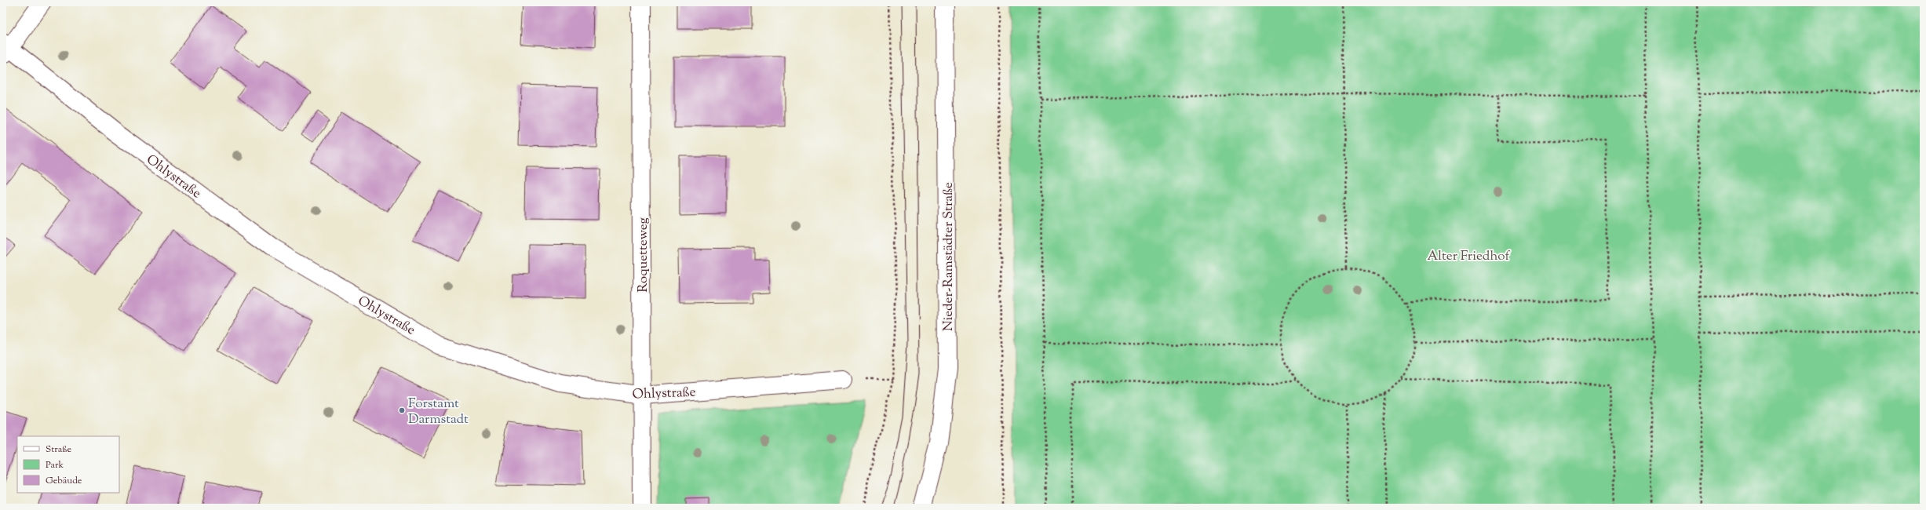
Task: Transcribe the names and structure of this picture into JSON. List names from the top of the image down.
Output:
{
  "streets": {
    "street": ["Ohlystraße", "Roquetteweg", "Nieder-Ramstädter Straße"]
  },
  "crossings": [
    ["Ohlystraße", "Roquetteweg"]
  ],
  "parks": ["Alter Friedhof"],
  "places": ["Forstamt Darmstadt"],
  "legend": ["Straße", "Park", "Gebäude"]
}
